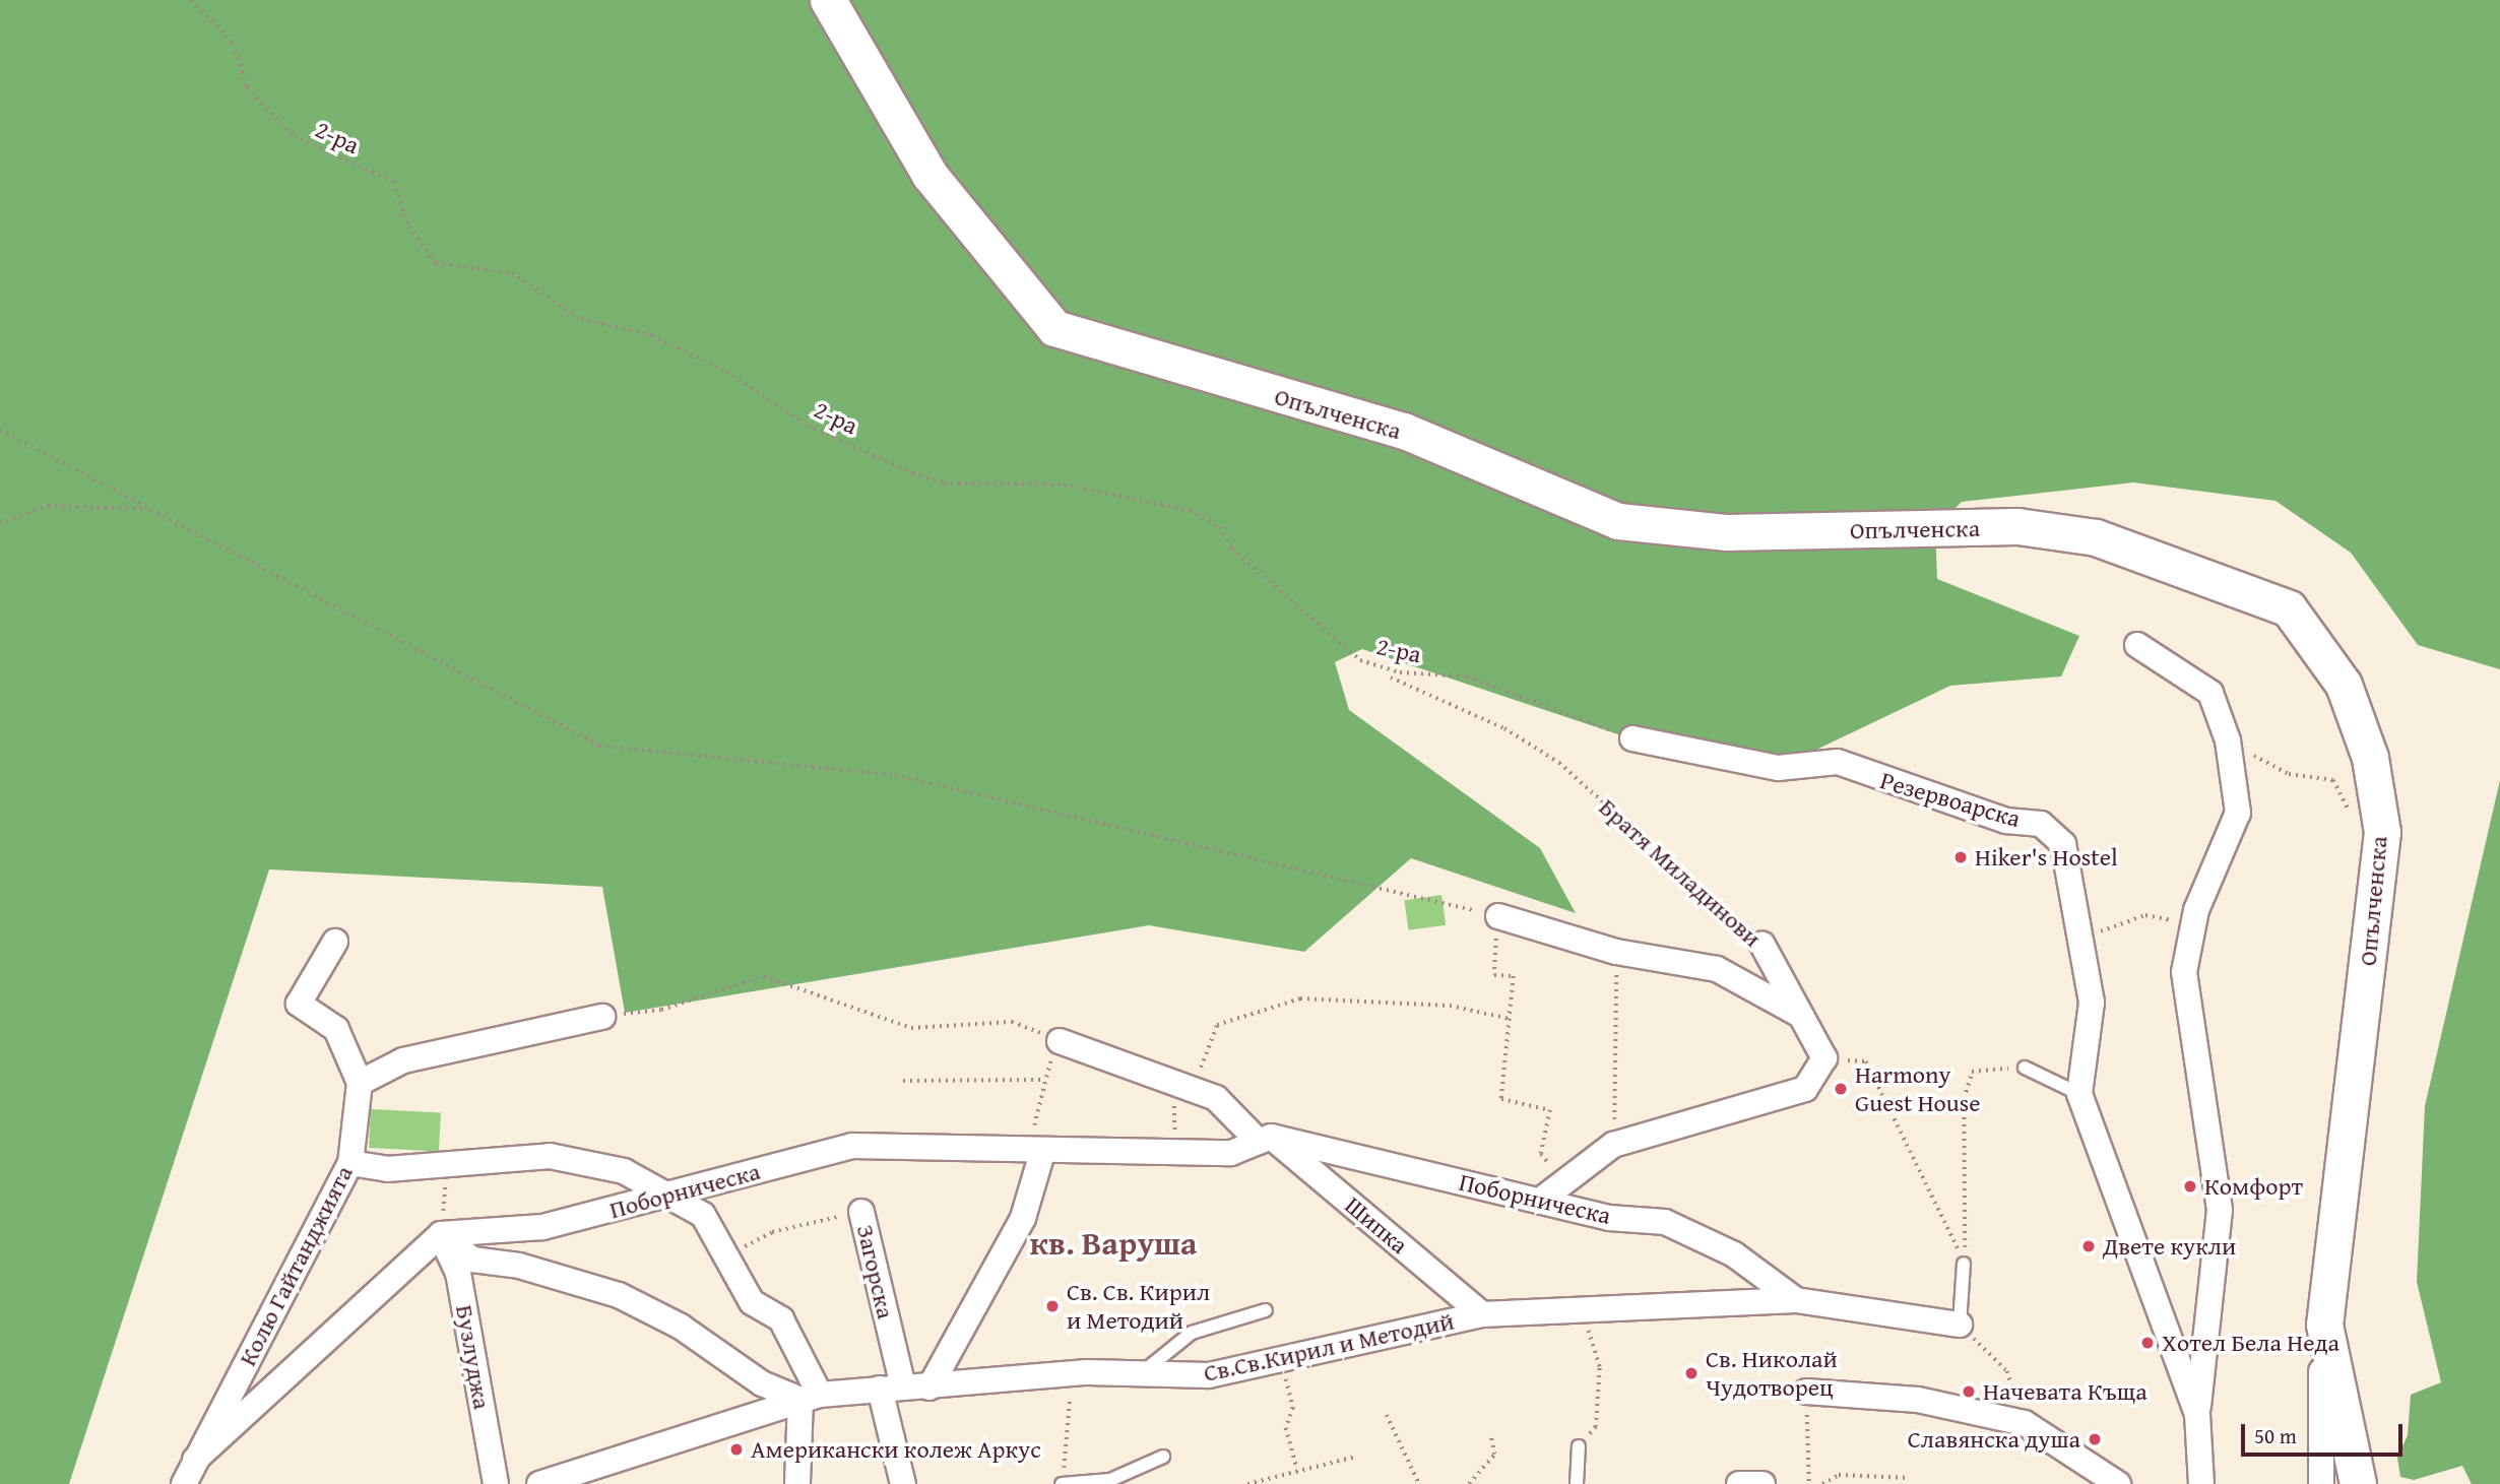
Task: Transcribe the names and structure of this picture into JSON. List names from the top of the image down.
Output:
{
  "streets": {
    "street": [
      "Опълченска",
      "Резервоарска",
      "Братя Миладинови",
      "Поборническа",
      "Шипка",
      "Колю Гайтанджията",
      "Загорска",
      "Св.Св.Кирил и Методий",
      "Бузлуджа"
    ],
    "path": ["2-ра"]
  },
  "crossings": [
    ["2-ра", "Резервоарска"],
    ["Поборническа", "Шипка"],
    ["Поборническа", "Св.Св.Кирил и Методий"],
    ["Поборническа", "Бузлуджа"],
    ["Шипка", "Св.Св.Кирил и Методий"],
    ["Загорска", "Св.Св.Кирил и Методий"]
  ],
  "districts": ["кв. Варуша"],
  "places": [
    "Hiker's Hostel",
    "Harmony Guest House",
    "Комфорт",
    "Двете кукли",
    "Св. Св. Кирил и Методий",
    "Xотел Бела Неда",
    "Св. Николай Чудотворец",
    "Начевата Къща",
    "Славянска душа",
    "Американски колеж Аркус"
  ],
  "scale_bar": "50 m"
}
